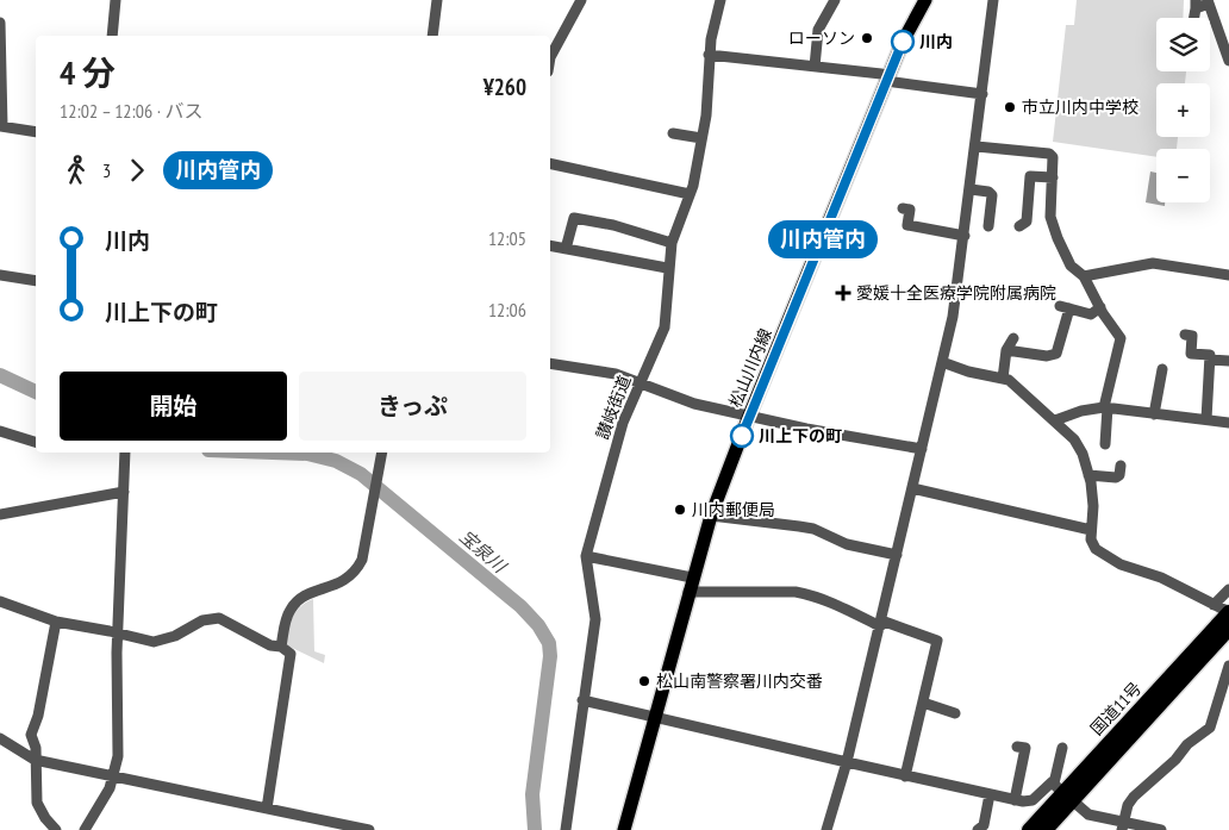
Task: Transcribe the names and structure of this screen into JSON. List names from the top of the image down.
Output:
{
  "streets": {
    "highway": ["国道11号"],
    "main road": ["松山川内線"],
    "street": ["讃岐街道"]
  },
  "water": ["宝泉川"],
  "places": {
    "other": [
      "ローソン",
      "川内",
      "市立川内中学校",
      "川上下の町",
      "川内郵便局",
      "松山南警察署川内交番"
    ],
    "health": ["愛媛十全医療学院附属病院"]
  },
  "lines": ["bus line 川内管内"],
  "page": {
    "on_map": "川内管内",
    "map_buttons": ["+", "−"],
    "heading": ["4 分", "12:02 – 12:06 · バス", "¥260"],
    "legs": ["3", "川内管内"],
    "list": [
      {
        "name": "川内",
        "value": "12:05"
      },
      {
        "name": "川上下の町",
        "value": "12:06"
      }
    ],
    "buttons": ["開始", "きっぷ"]
  }
}
